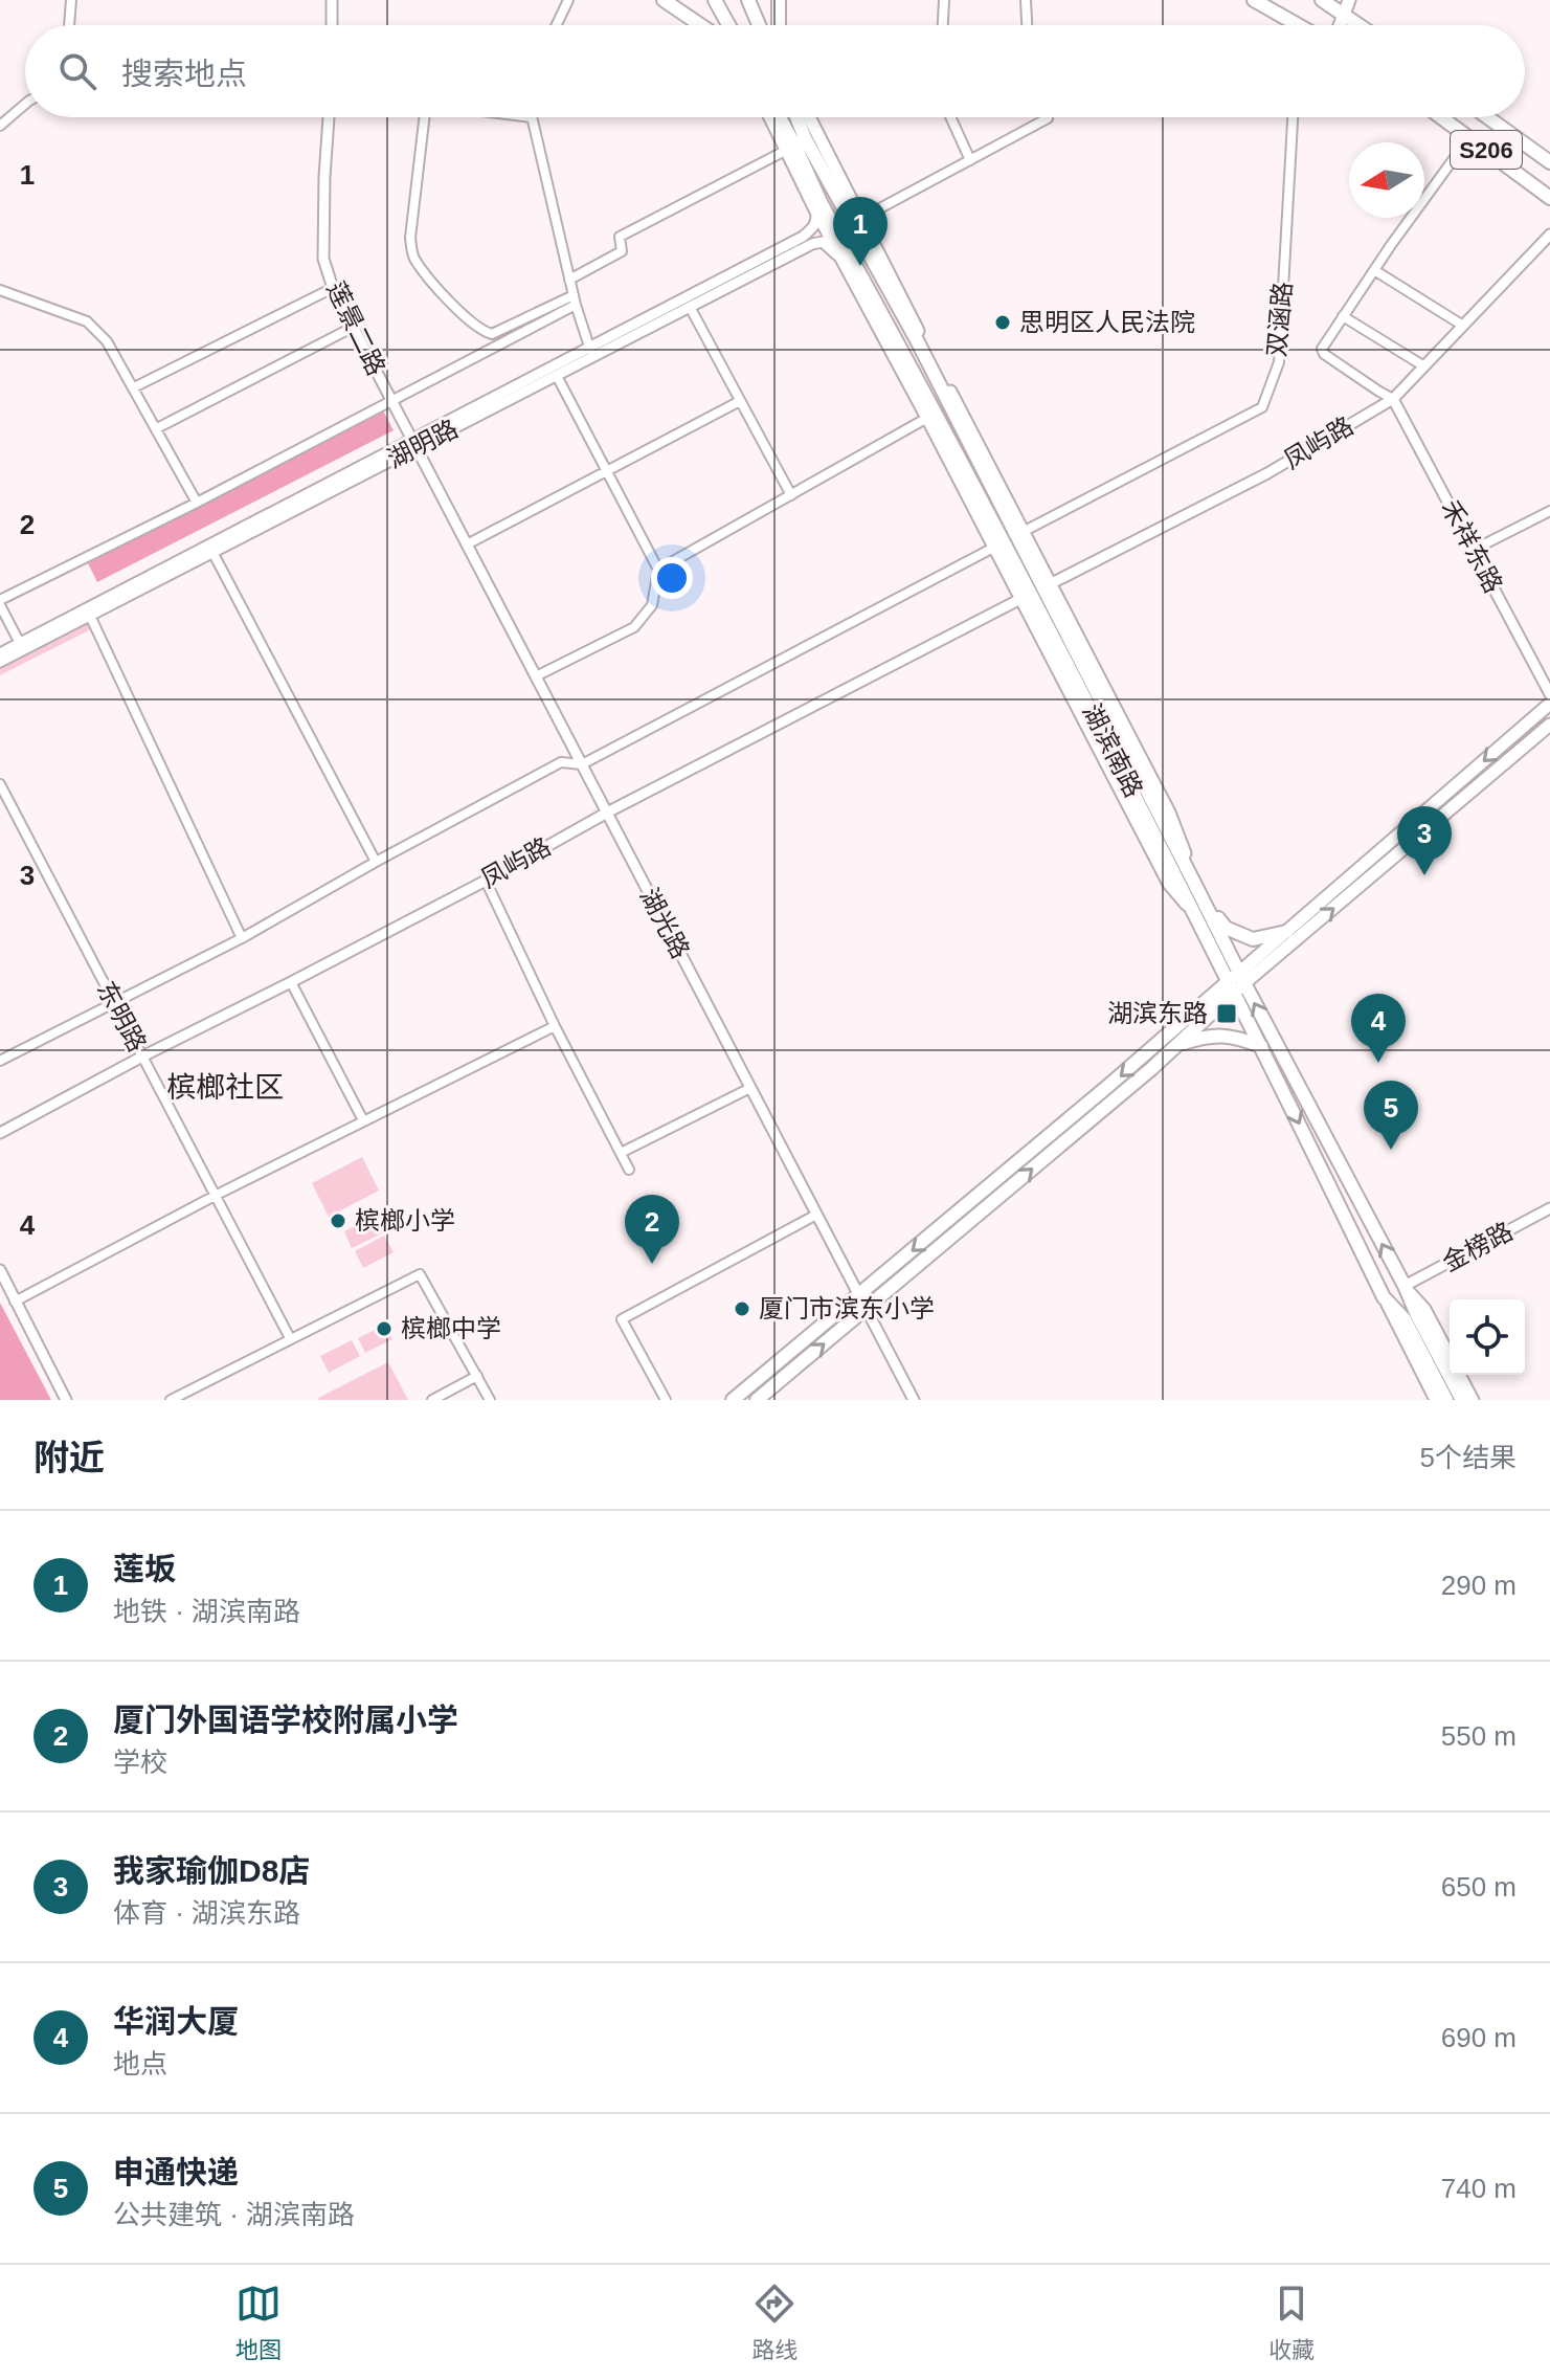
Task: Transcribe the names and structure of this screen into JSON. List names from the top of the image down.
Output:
{
  "streets": {
    "main road": ["S206", "湖滨南路"],
    "street": [
      "双涵路",
      "莲景二路",
      "凤屿路",
      "湖明路",
      "禾祥东路",
      "湖光路",
      "东明路",
      "金榜路"
    ]
  },
  "crossings": [
    ["双涵路", "湖滨南路"],
    ["双涵路", "湖光路"],
    ["双涵路", "东明路"],
    ["莲景二路", "湖明路"],
    ["莲景二路", "湖光路"],
    ["凤屿路", "禾祥东路"],
    ["凤屿路", "湖滨南路"],
    ["凤屿路", "湖光路"],
    ["凤屿路", "东明路"],
    ["湖明路", "湖光路"],
    ["湖滨南路", "金榜路"]
  ],
  "districts": ["槟榔社区"],
  "places": {
    "other": [
      "思明区人民法院",
      "槟榔小学",
      "厦门市滨东小学",
      "槟榔中学"
    ],
    "transit": ["湖滨东路"]
  },
  "north": "left",
  "page": {
    "search": "搜索地点",
    "pins": [
      "1",
      "3",
      "4",
      "5",
      "2"
    ],
    "heading": ["附近", "5个结果"],
    "list": [
      {
        "mark": "1",
        "name": "莲坂",
        "note": "地铁 · 湖滨南路",
        "value": "290 m"
      },
      {
        "mark": "2",
        "name": "厦门外国语学校附属小学",
        "note": "学校",
        "value": "550 m"
      },
      {
        "mark": "3",
        "name": "我家瑜伽D8店",
        "note": "体育 · 湖滨东路",
        "value": "650 m"
      },
      {
        "mark": "4",
        "name": "华润大厦",
        "note": "地点",
        "value": "690 m"
      },
      {
        "mark": "5",
        "name": "申通快递",
        "note": "公共建筑 · 湖滨南路",
        "value": "740 m"
      }
    ],
    "nav": ["地图", "路线", "收藏"]
  },
  "grid": {
    "rows": [
      "1",
      "2",
      "3",
      "4"
    ]
  }
}
